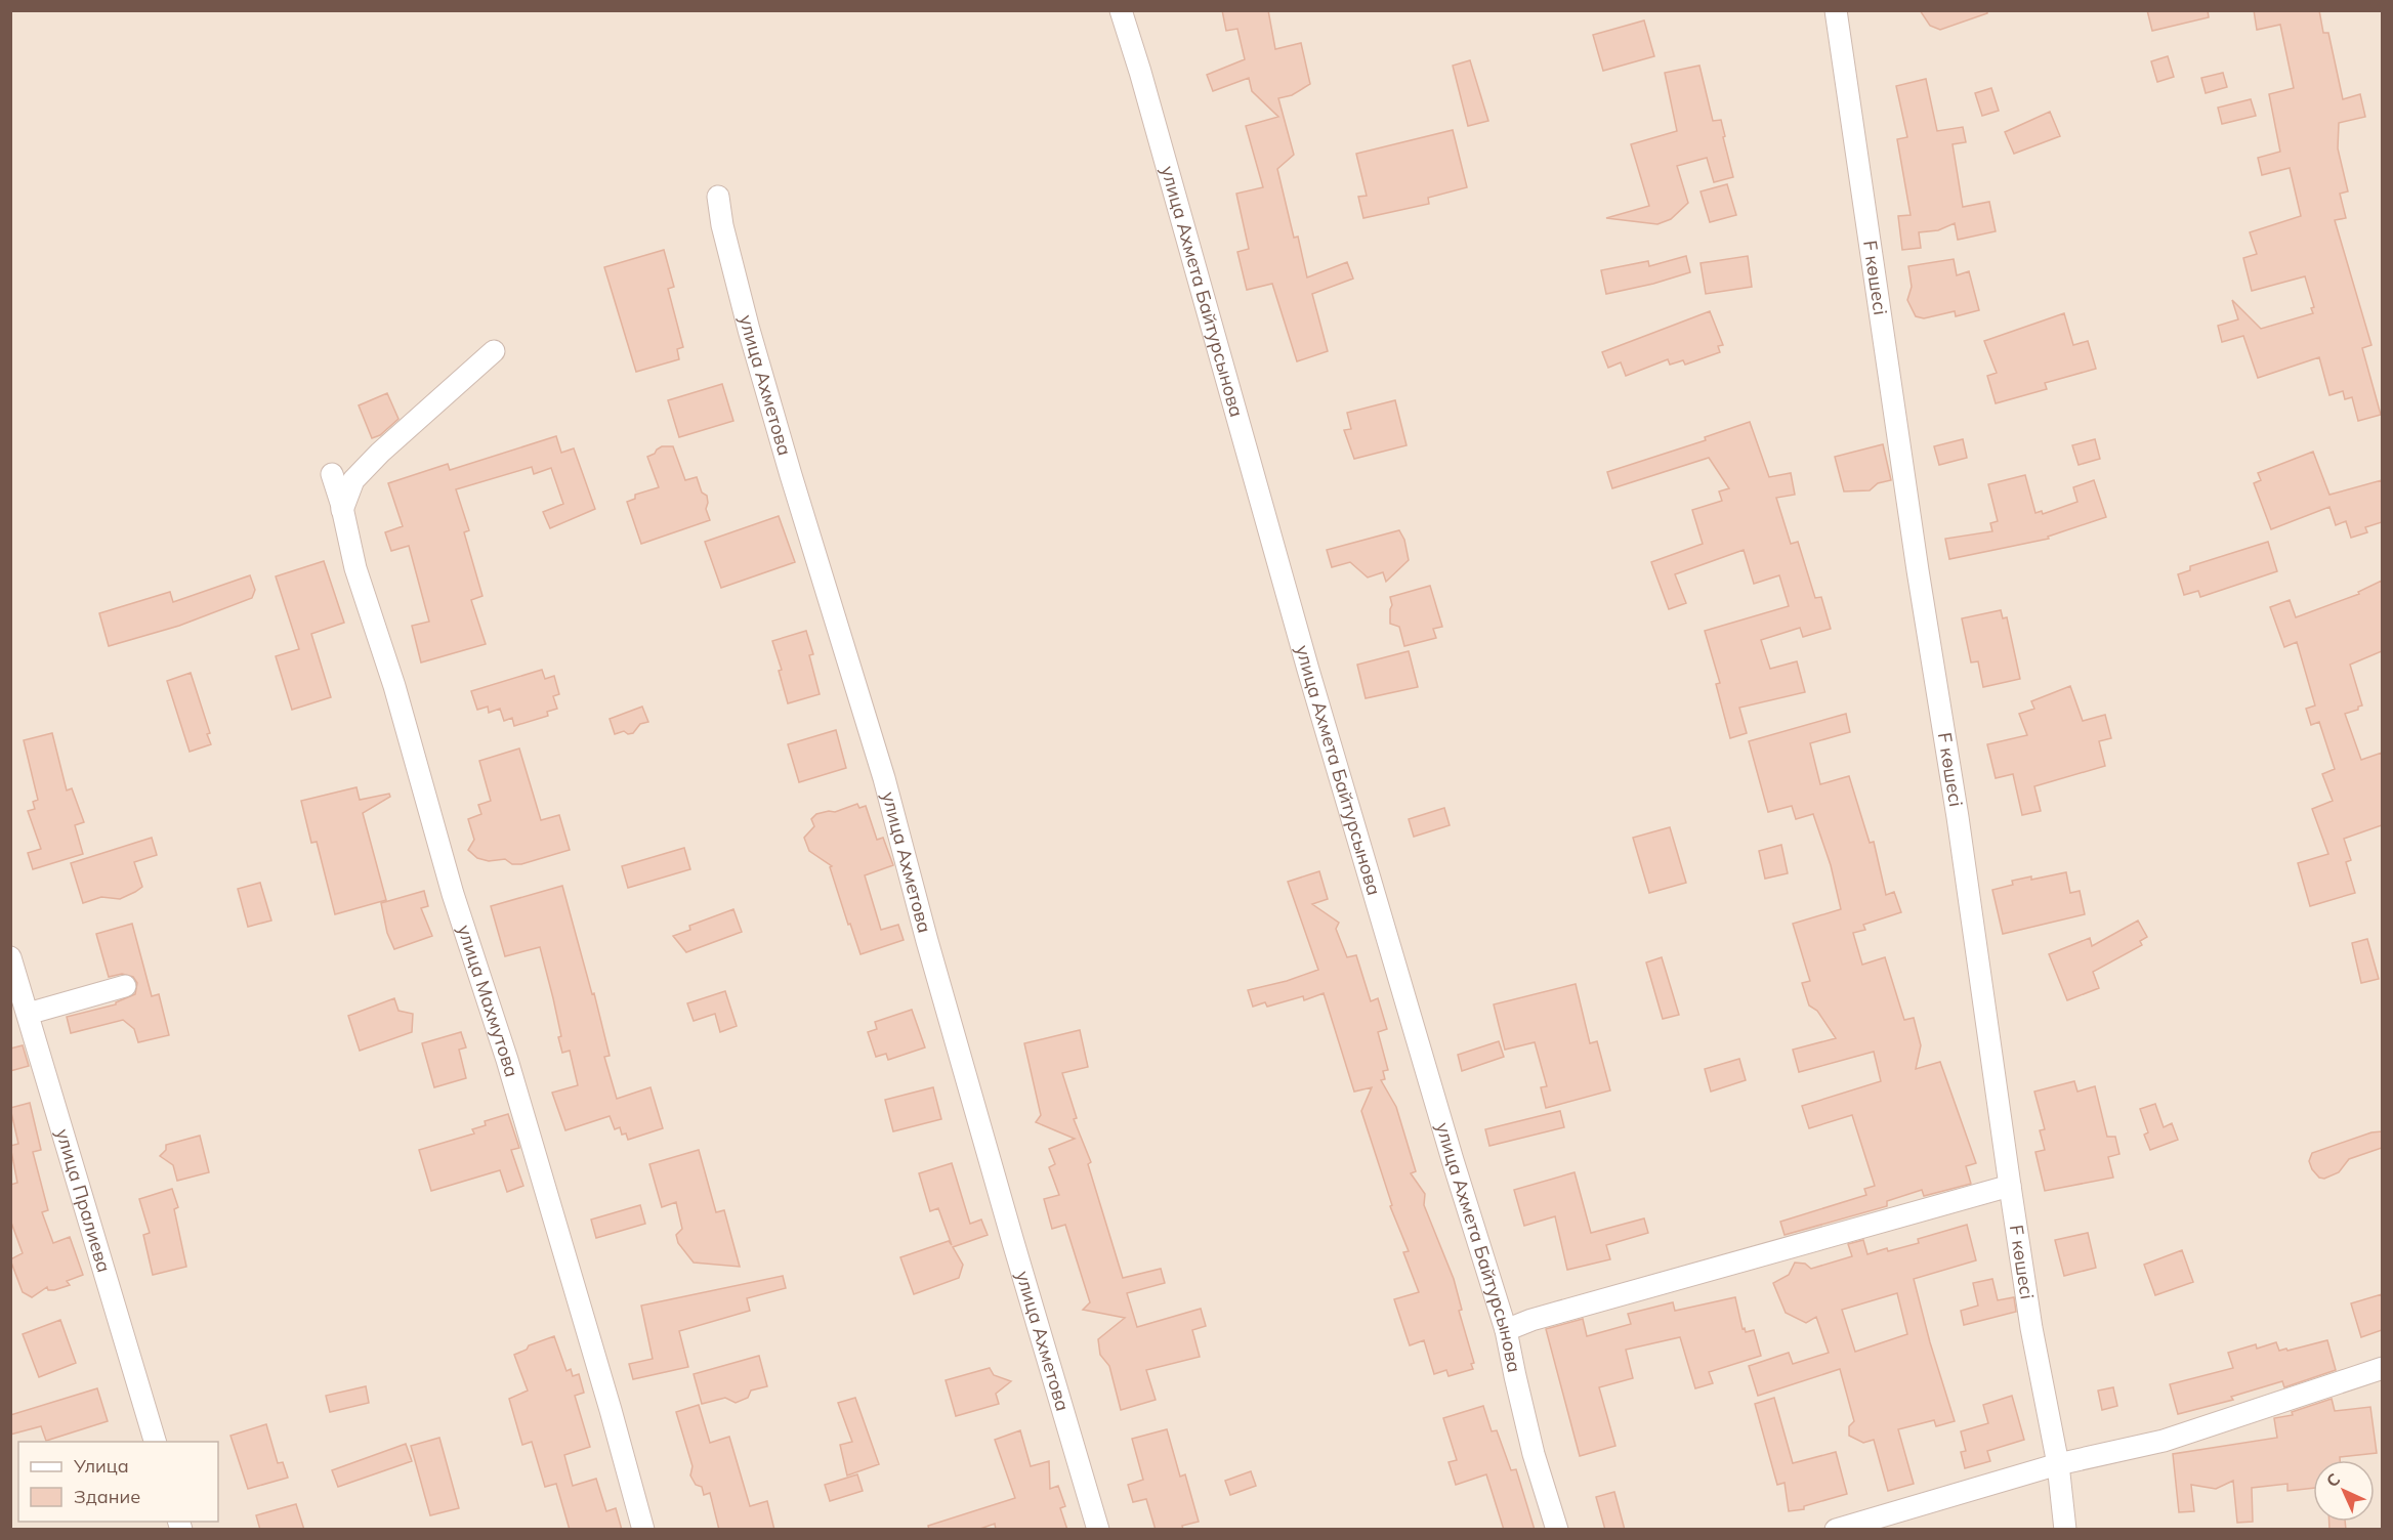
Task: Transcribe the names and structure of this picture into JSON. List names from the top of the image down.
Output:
{
  "streets": {
    "street": [
      "F көшесі",
      "улица Ахмета Байтурсынова",
      "улица Ахметова",
      "улица Махмутова",
      "улица Пралиева"
    ]
  },
  "legend": ["Улица", "Здание"],
  "north": "top left"
}
